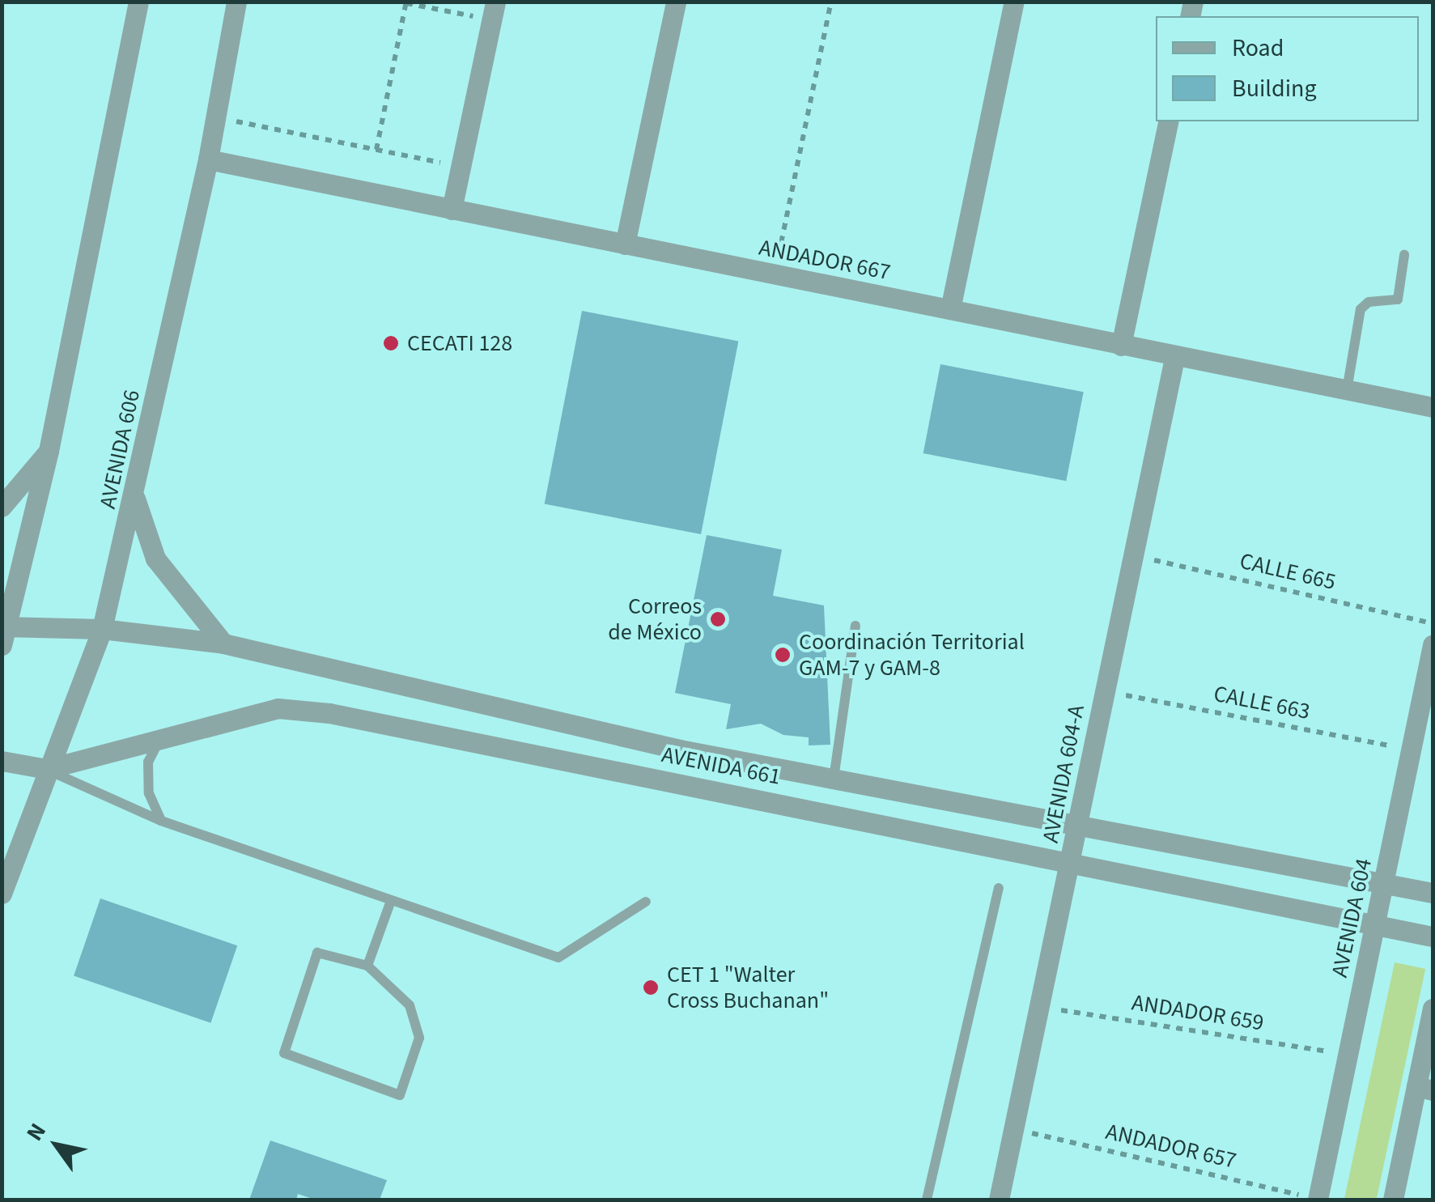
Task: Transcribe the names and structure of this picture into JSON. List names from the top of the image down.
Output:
{
  "streets": {
    "street": [
      "ANDADOR 667",
      "AVENIDA 606",
      "AVENIDA 661",
      "AVENIDA 604-A",
      "AVENIDA 604"
    ],
    "path": [
      "CALLE 665",
      "CALLE 663",
      "ANDADOR 659",
      "ANDADOR 657"
    ]
  },
  "crossings": [
    ["ANDADOR 667", "AVENIDA 606"],
    ["ANDADOR 667", "AVENIDA 604-A"],
    ["AVENIDA 606", "AVENIDA 661"],
    ["CALLE 665", "AVENIDA 604-A"],
    ["CALLE 663", "AVENIDA 604-A"],
    ["CALLE 663", "AVENIDA 604"],
    ["AVENIDA 661", "AVENIDA 604-A"],
    ["AVENIDA 661", "AVENIDA 604"],
    ["AVENIDA 604-A", "ANDADOR 659"],
    ["AVENIDA 604-A", "ANDADOR 657"],
    ["AVENIDA 604", "ANDADOR 659"],
    ["AVENIDA 604", "ANDADOR 657"]
  ],
  "places": [
    "CECATI 128",
    "Correos de México",
    "Coordinación Territorial GAM-7 y GAM-8",
    "CET 1 \"Walter Cross Buchanan\""
  ],
  "legend": ["Road", "Building"],
  "north": "top left"
}
